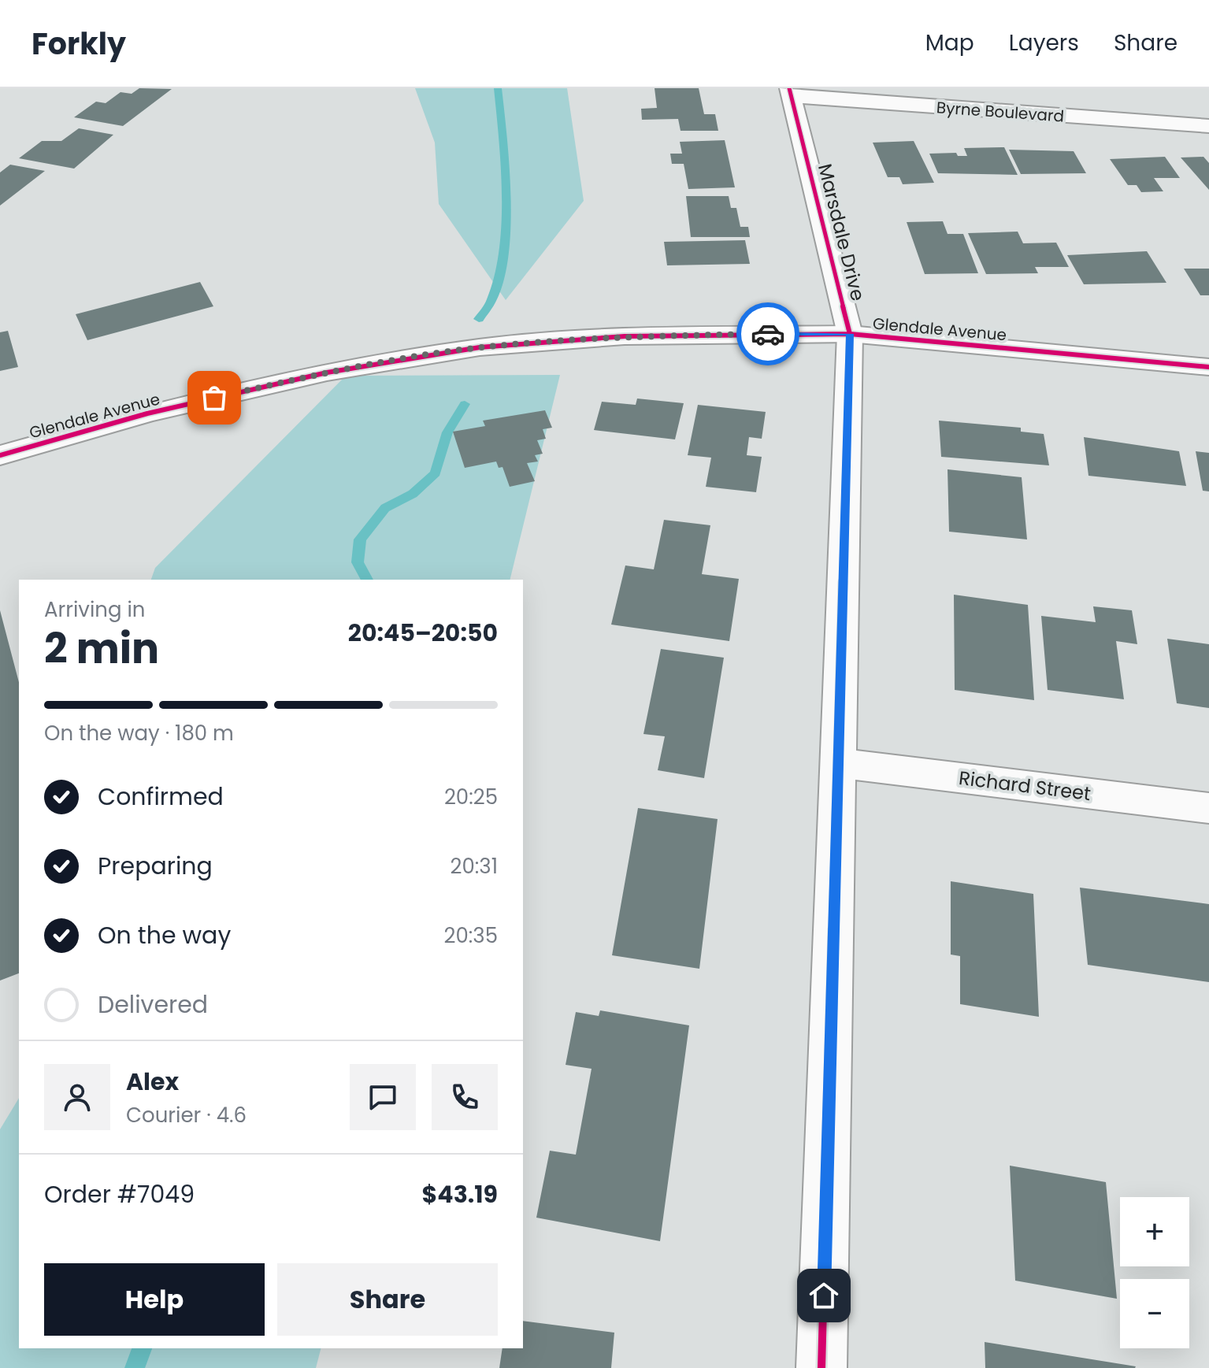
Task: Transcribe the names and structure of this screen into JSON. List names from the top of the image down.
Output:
{
  "streets": {
    "street": [
      "Byrne Boulevard",
      "Marsdale Drive",
      "Glendale Avenue",
      "Richard Street"
    ]
  },
  "crossings": [
    ["Byrne Boulevard", "Marsdale Drive"],
    ["Marsdale Drive", "Glendale Avenue"],
    ["Marsdale Drive", "Richard Street"]
  ],
  "page": {
    "header": "Forkly",
    "nav": ["Map", "Layers", "Share"],
    "heading": ["2 min", "Arriving in", "20:45–20:50"],
    "panel": [
      "Alex",
      "Courier · 4.6",
      "Order #7049",
      "$43.19"
    ],
    "bar": "On the way · 180 m",
    "list": [
      ["Confirmed", "20:25"],
      ["Preparing", "20:31"],
      ["On the way", "20:35"],
      "Delivered"
    ],
    "map_buttons": ["+", "−"],
    "buttons": ["Help", "Share"]
  }
}
